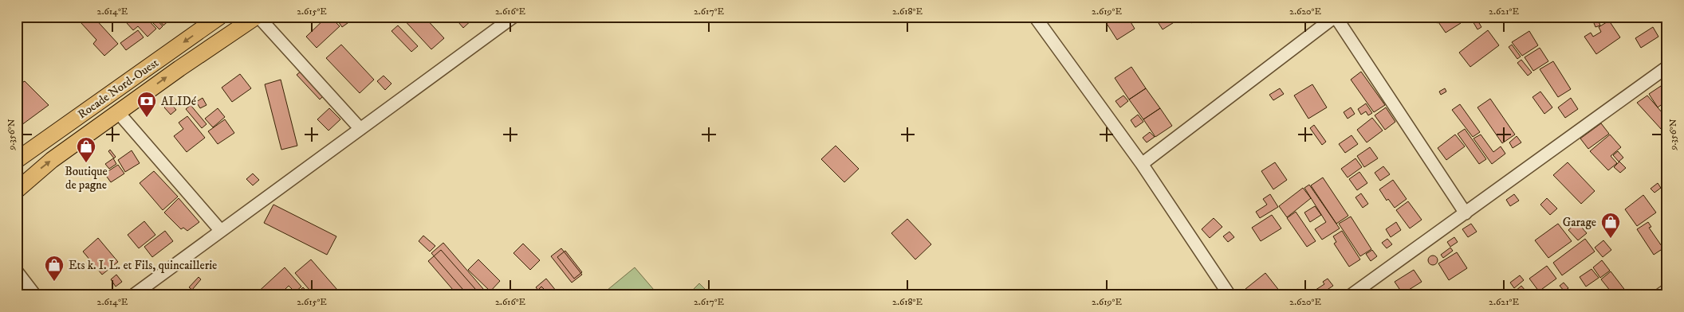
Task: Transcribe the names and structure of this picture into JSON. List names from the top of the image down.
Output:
{
  "streets": {
    "main road": ["Rocade Nord-Ouest"]
  },
  "places": {
    "bank": ["ALIDé"],
    "shop": ["Boutique de pagne", "Garage", "Ets k. I. L. et Fils, quincaillerie"]
  },
  "coordinates": [
    "2.614°E",
    "2.615°E",
    "2.616°E",
    "2.617°E",
    "2.618°E",
    "2.619°E",
    "2.620°E",
    "2.621°E",
    "9.356°N"
  ]
}
